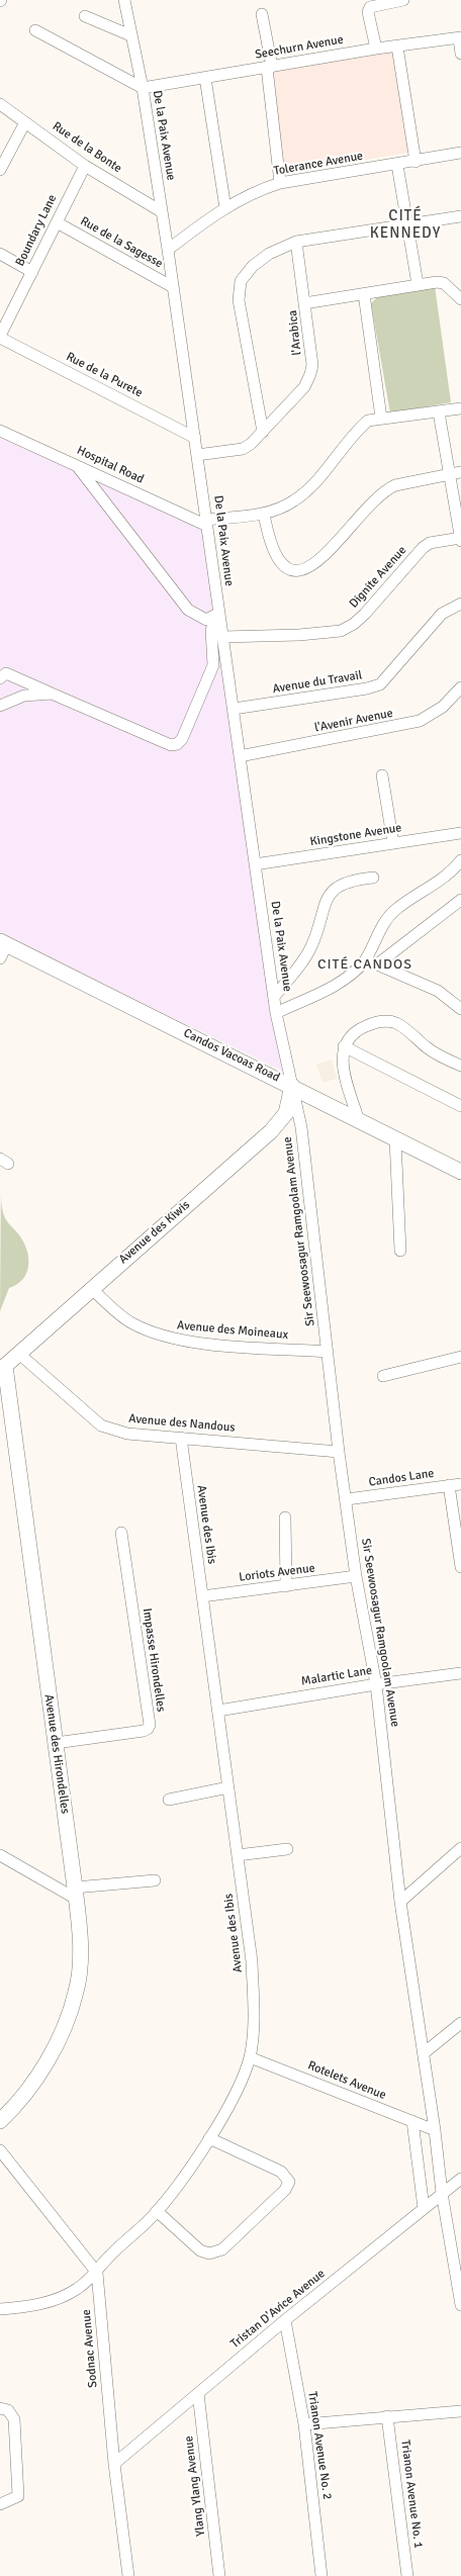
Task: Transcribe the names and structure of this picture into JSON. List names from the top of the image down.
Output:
{
  "streets": {
    "main road": ["Candos Vacoas Road", "Avenue des Kiwis", "Avenue des Hirondelles"],
    "street": [
      "Seechurn Avenue",
      "De la Paix Avenue",
      "Rue de la Bonte",
      "Tolerance Avenue",
      "Boundary Lane",
      "Rue de la Sagesse",
      "l'Arabica",
      "Rue de la Purete",
      "Hospital Road",
      "Dignite Avenue",
      "Avenue du Travail",
      "l'Avenir Avenue",
      "Kingstone Avenue",
      "Sir Seewoosagur Ramgoolam Avenue",
      "Avenue des Moineaux",
      "Avenue des Nandous",
      "Candos Lane",
      "Avenue des Ibis",
      "Loriots Avenue",
      "Impasse Hirondelles",
      "Malartic Lane",
      "Rotelets Avenue",
      "Tristan D'Avice Avenue",
      "Sodnac Avenue",
      "Trianon Avenue No. 2",
      "Ylang Ylang Avenue",
      "Trianon Avenue No. 1"
    ]
  },
  "crossings": [
    ["Seechurn Avenue", "De la Paix Avenue"],
    ["De la Paix Avenue", "Rue de la Bonte"],
    ["De la Paix Avenue", "Tolerance Avenue"],
    ["De la Paix Avenue", "Rue de la Sagesse"],
    ["De la Paix Avenue", "l'Arabica"],
    ["De la Paix Avenue", "Rue de la Purete"],
    ["De la Paix Avenue", "Hospital Road"],
    ["De la Paix Avenue", "Dignite Avenue"],
    ["De la Paix Avenue", "Avenue du Travail"],
    ["De la Paix Avenue", "l'Avenir Avenue"],
    ["De la Paix Avenue", "Kingstone Avenue"],
    ["De la Paix Avenue", "Candos Vacoas Road"],
    ["De la Paix Avenue", "Sir Seewoosagur Ramgoolam Avenue"],
    ["De la Paix Avenue", "Avenue des Kiwis"],
    ["Rue de la Bonte", "Boundary Lane"],
    ["Boundary Lane", "Rue de la Sagesse"],
    ["Boundary Lane", "Rue de la Purete"],
    ["Candos Vacoas Road", "Sir Seewoosagur Ramgoolam Avenue"],
    ["Candos Vacoas Road", "Avenue des Kiwis"],
    ["Sir Seewoosagur Ramgoolam Avenue", "Avenue des Kiwis"],
    ["Sir Seewoosagur Ramgoolam Avenue", "Avenue des Moineaux"],
    ["Sir Seewoosagur Ramgoolam Avenue", "Avenue des Nandous"],
    ["Sir Seewoosagur Ramgoolam Avenue", "Candos Lane"],
    ["Sir Seewoosagur Ramgoolam Avenue", "Loriots Avenue"],
    ["Sir Seewoosagur Ramgoolam Avenue", "Malartic Lane"],
    ["Sir Seewoosagur Ramgoolam Avenue", "Rotelets Avenue"],
    ["Sir Seewoosagur Ramgoolam Avenue", "Tristan D'Avice Avenue"],
    ["Avenue des Kiwis", "Avenue des Moineaux"],
    ["Avenue des Kiwis", "Avenue des Nandous"],
    ["Avenue des Kiwis", "Avenue des Hirondelles"],
    ["Avenue des Nandous", "Avenue des Ibis"],
    ["Avenue des Ibis", "Loriots Avenue"],
    ["Avenue des Ibis", "Malartic Lane"],
    ["Avenue des Ibis", "Rotelets Avenue"],
    ["Avenue des Ibis", "Sodnac Avenue"],
    ["Impasse Hirondelles", "Avenue des Hirondelles"],
    ["Tristan D'Avice Avenue", "Sodnac Avenue"],
    ["Tristan D'Avice Avenue", "Trianon Avenue No. 2"],
    ["Tristan D'Avice Avenue", "Ylang Ylang Avenue"]
  ],
  "districts": ["CITÉ KENNEDY", "CITÉ CANDOS"]
}
